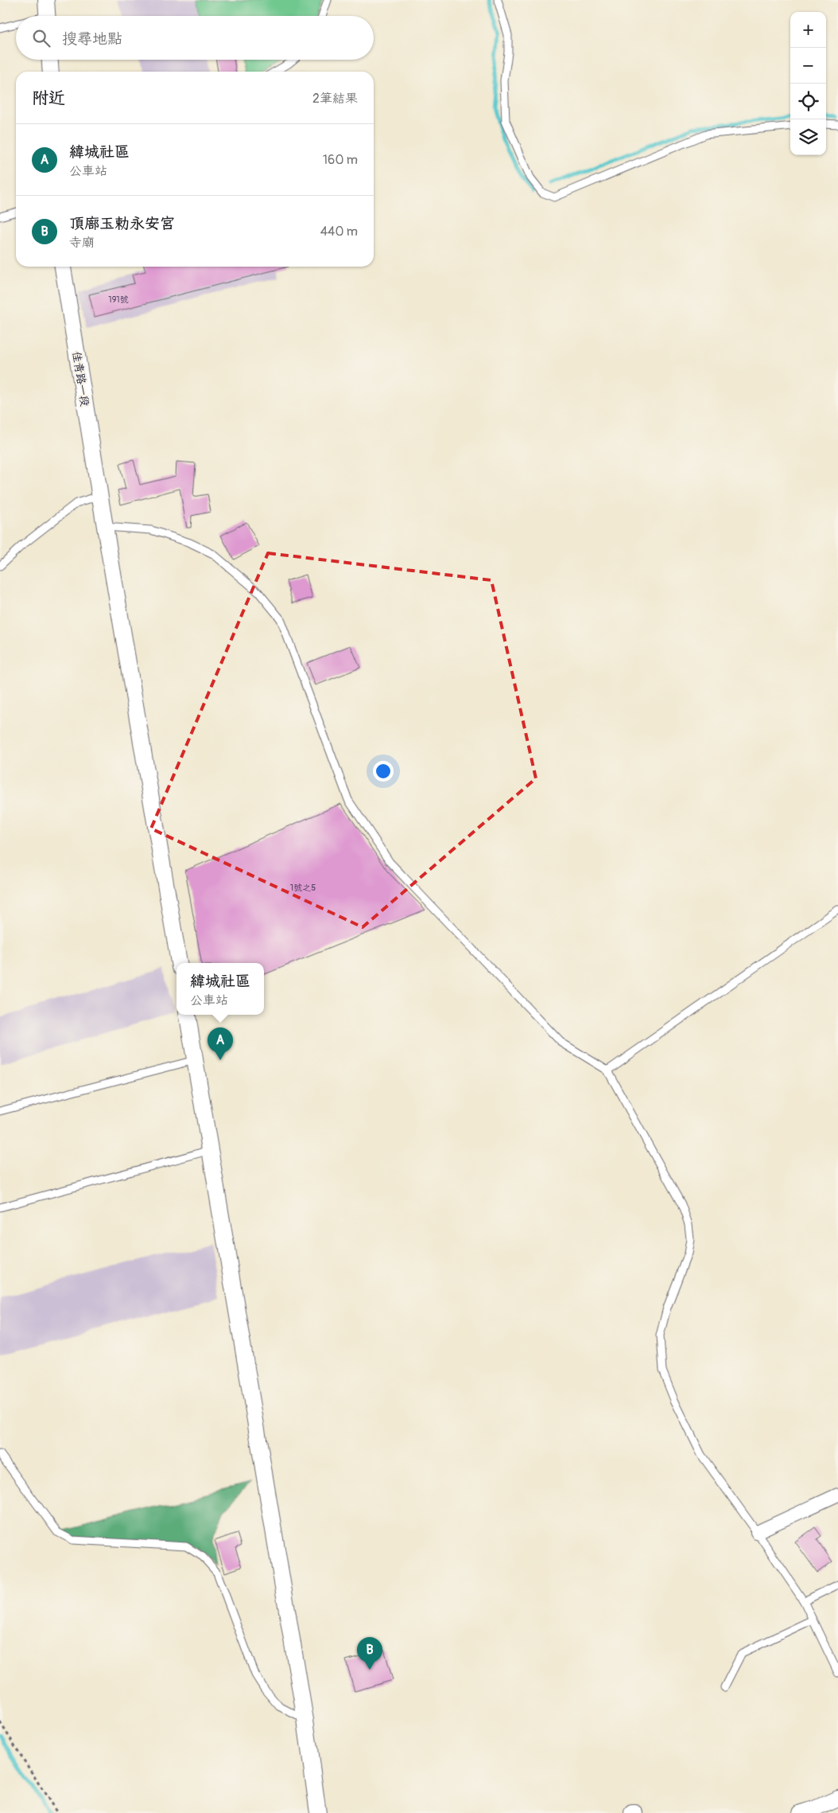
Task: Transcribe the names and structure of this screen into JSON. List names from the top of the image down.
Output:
{
  "streets": {
    "street": ["佳青路一段"]
  },
  "house_numbers": ["191號", "1號之5"],
  "page": {
    "map_buttons": ["+", "−"],
    "search": "搜尋地點",
    "heading": ["附近", "2筆結果"],
    "list": [
      {
        "mark": "A",
        "name": "緯城社區",
        "note": "公車站",
        "value": "160 m"
      },
      {
        "mark": "B",
        "name": "頂廍玉勅永安宮",
        "note": "寺廟",
        "value": "440 m"
      }
    ],
    "popup": ["緯城社區", "公車站"],
    "pins": ["A", "B"]
  }
}
